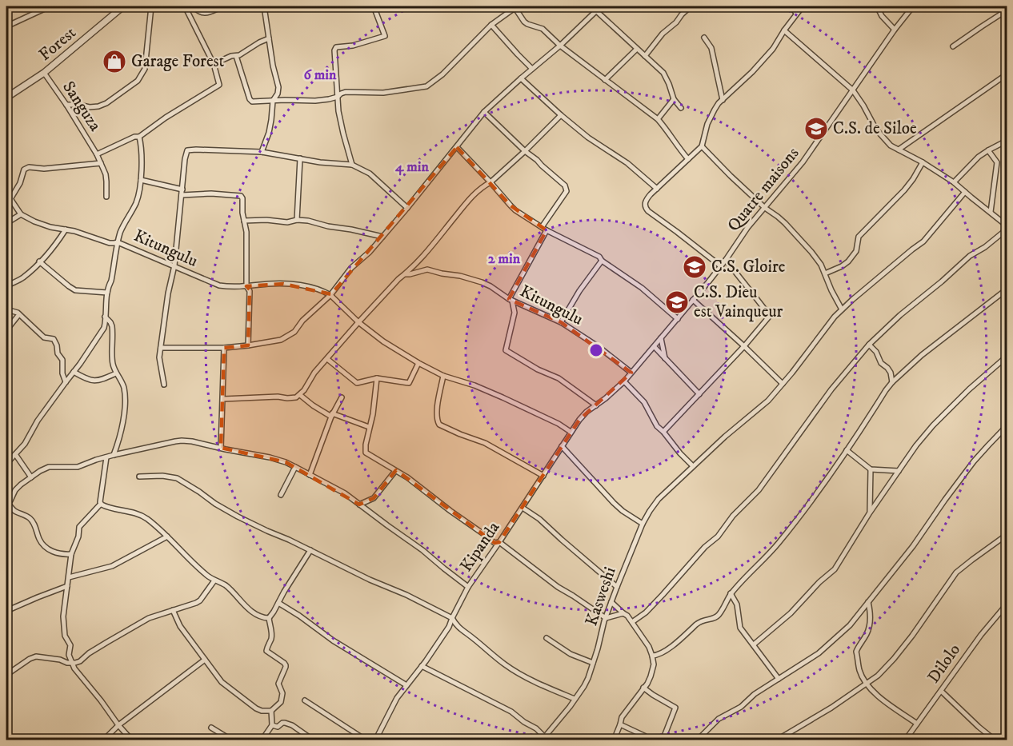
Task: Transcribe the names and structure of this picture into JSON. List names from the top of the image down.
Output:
{
  "streets": {
    "street": [
      "Forest",
      "Sanguza",
      "Quatre maisons",
      "Kitungulu",
      "Kipanda",
      "Kasweshi",
      "Dilolo"
    ]
  },
  "crossings": [
    ["Forest", "Sanguza"],
    ["Quatre maisons", "Kitungulu"],
    ["Quatre maisons", "Kipanda"],
    ["Kitungulu", "Kipanda"]
  ],
  "places": {
    "shop": ["Garage Forest"],
    "school or university": ["C.S. de Siloe", "C.S. Gloire", "C.S. Dieu est Vainqueur"]
  },
  "rings": ["6 min", "4 min", "2 min"]
}
